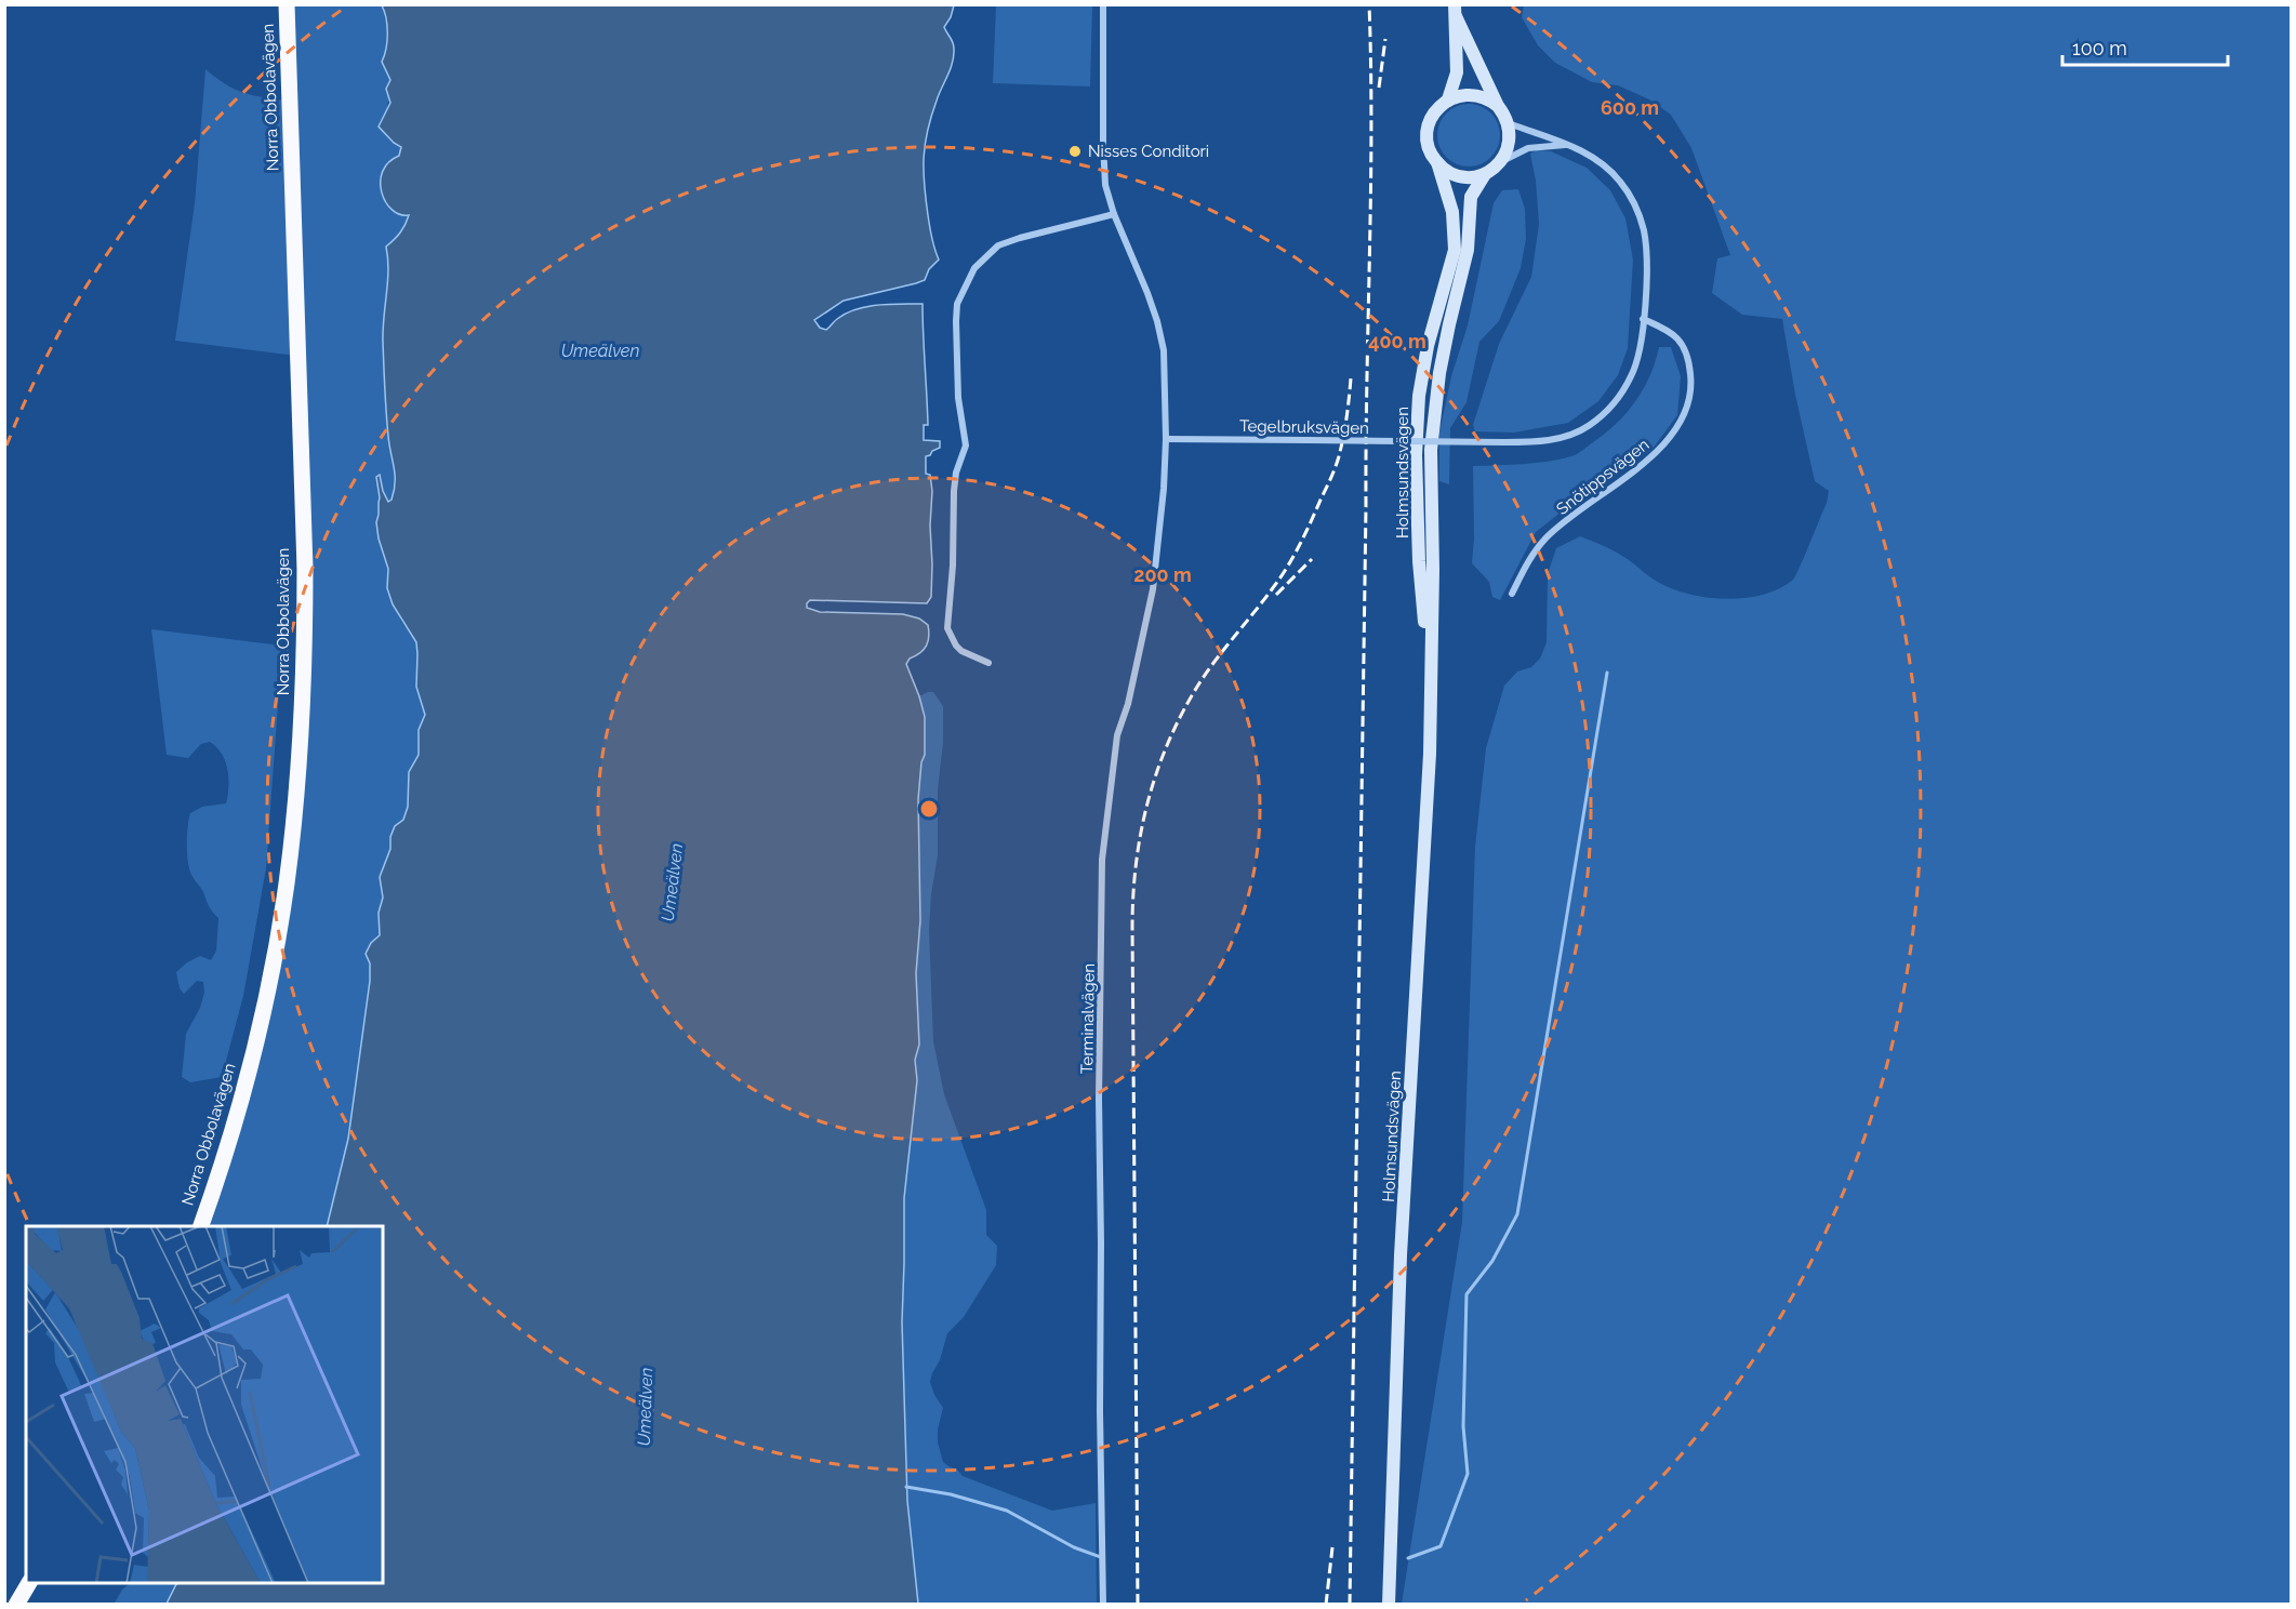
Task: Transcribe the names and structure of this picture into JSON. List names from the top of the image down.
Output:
{
  "streets": {
    "highway": ["Norra Obbolavägen"],
    "main road": ["Holmsundsvägen"],
    "street": ["Tegelbruksvägen", "Snötippsvägen", "Terminalvägen"]
  },
  "crossings": [
    ["Tegelbruksvägen", "Holmsundsvägen"],
    ["Tegelbruksvägen", "Snötippsvägen"],
    ["Tegelbruksvägen", "Terminalvägen"]
  ],
  "water": ["Umeälven"],
  "places": ["Nisses Conditori"],
  "scale_bar": "100 m",
  "rings": ["600 m", "400 m", "200 m"]
}
